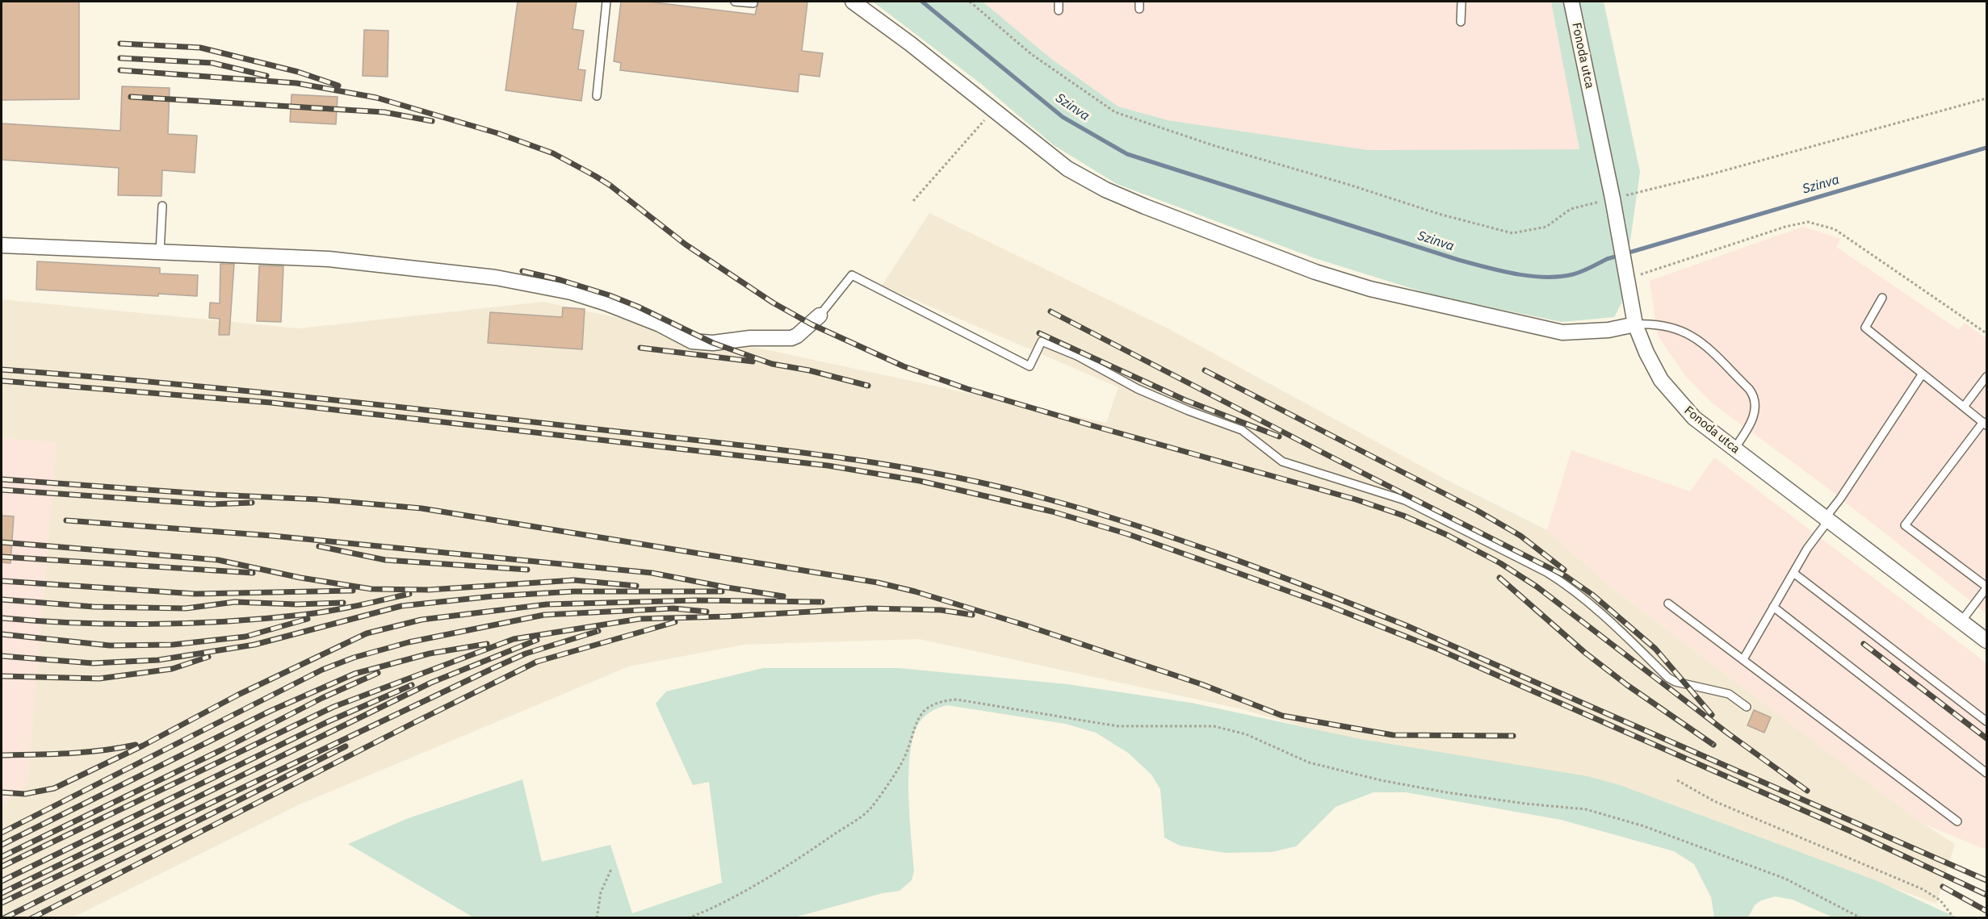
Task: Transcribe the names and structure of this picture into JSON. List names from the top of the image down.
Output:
{
  "streets": {
    "street": ["Fonoda utca"]
  },
  "water": ["Szinva"]
}
